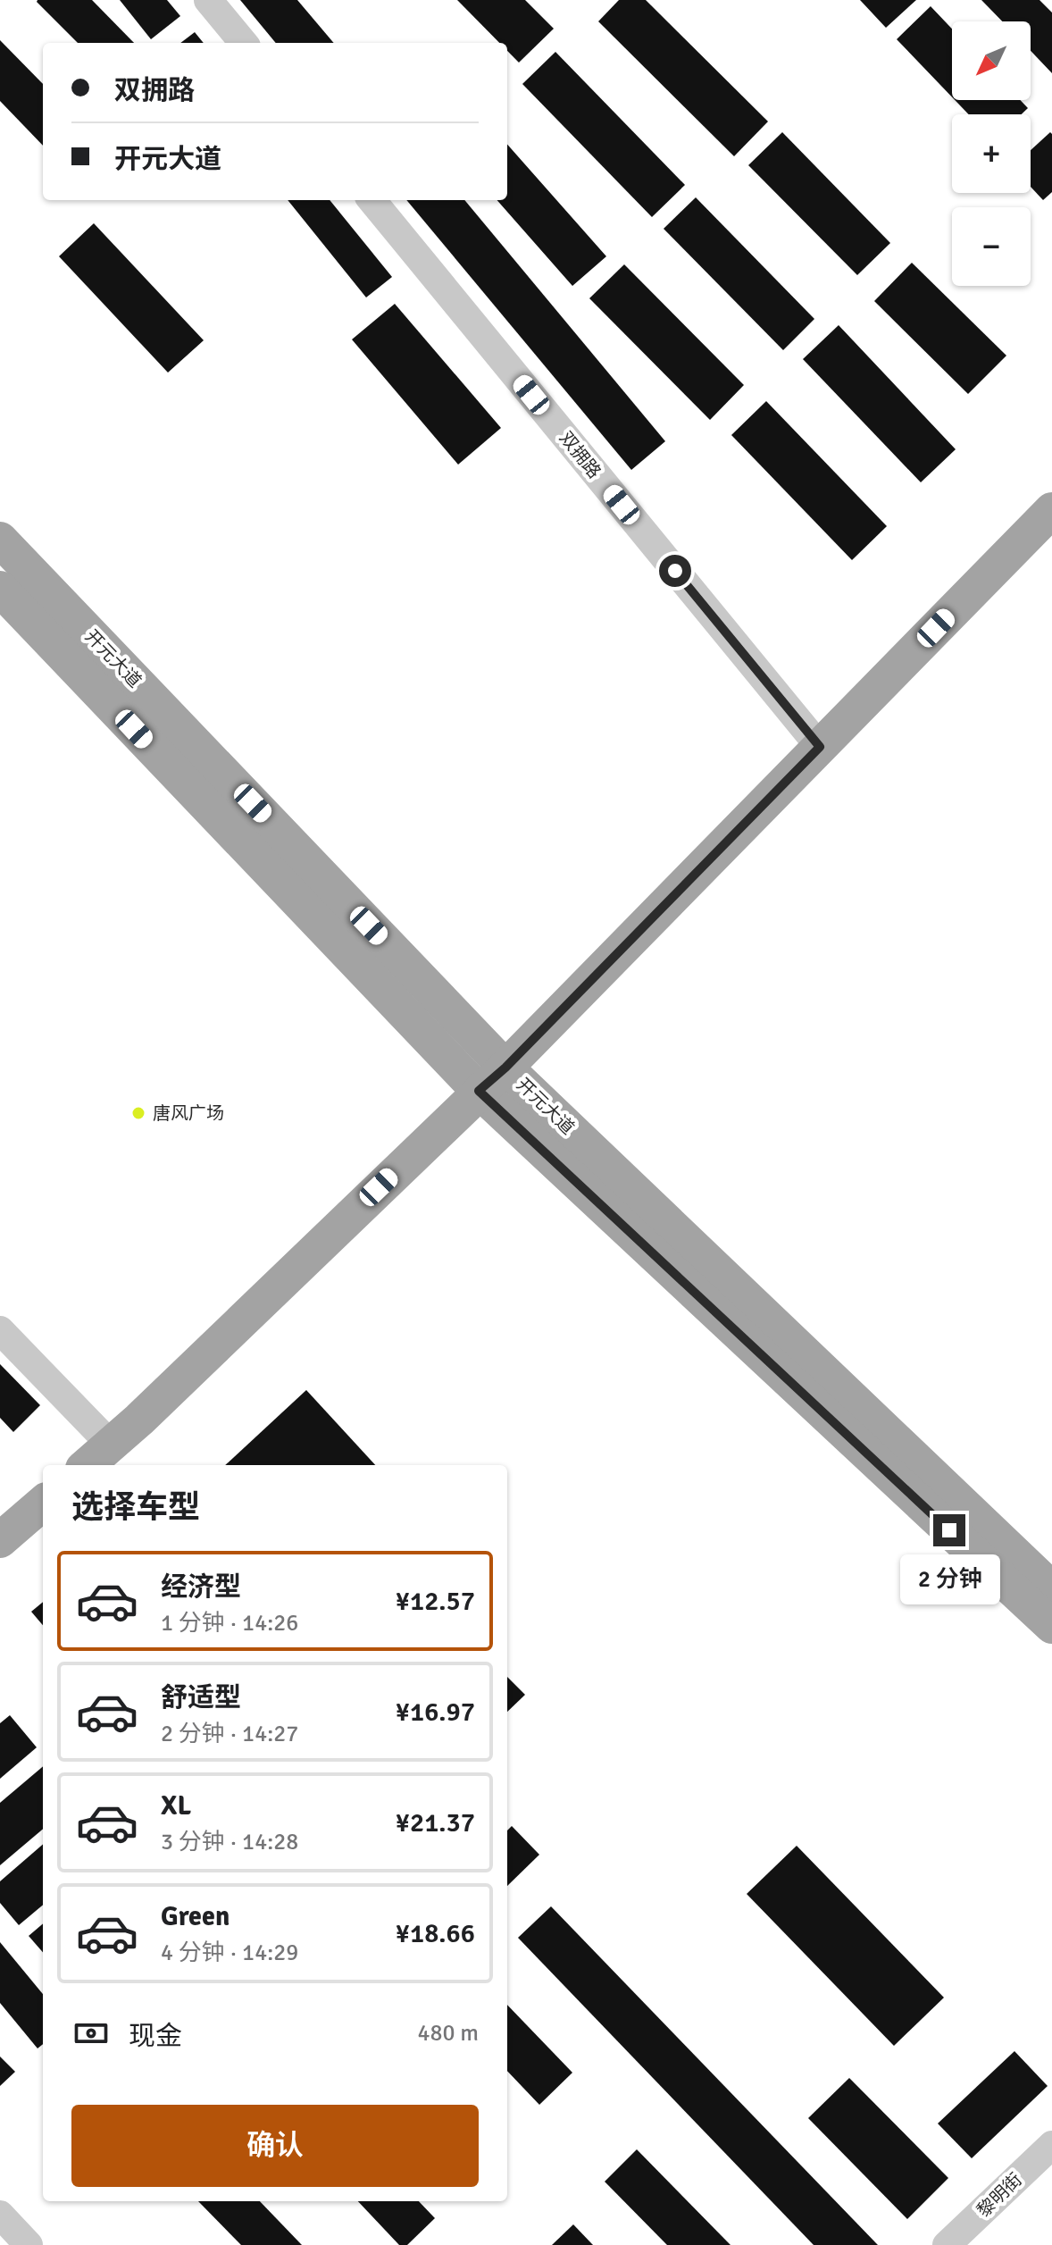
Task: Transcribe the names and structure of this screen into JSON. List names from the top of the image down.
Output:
{
  "streets": {
    "main road": ["开元大道"],
    "street": ["双拥路", "黎明街"]
  },
  "places": ["唐风广场"],
  "north": "bottom left",
  "page": {
    "map_buttons": ["+", "−"],
    "banner": ["双拥路", "开元大道"],
    "heading": "选择车型",
    "list": [
      {
        "name": "经济型",
        "note": "1 分钟 · 14:26",
        "value": "¥12.57"
      },
      {
        "name": "舒适型",
        "note": "2 分钟 · 14:27",
        "value": "¥16.97"
      },
      {
        "name": "XL",
        "note": "3 分钟 · 14:28",
        "value": "¥21.37"
      },
      {
        "name": "Green",
        "note": "4 分钟 · 14:29",
        "value": "¥18.66"
      }
    ],
    "bubble": "2 分钟",
    "pay": ["现金", "480 m"],
    "buttons": "确认"
  }
}
